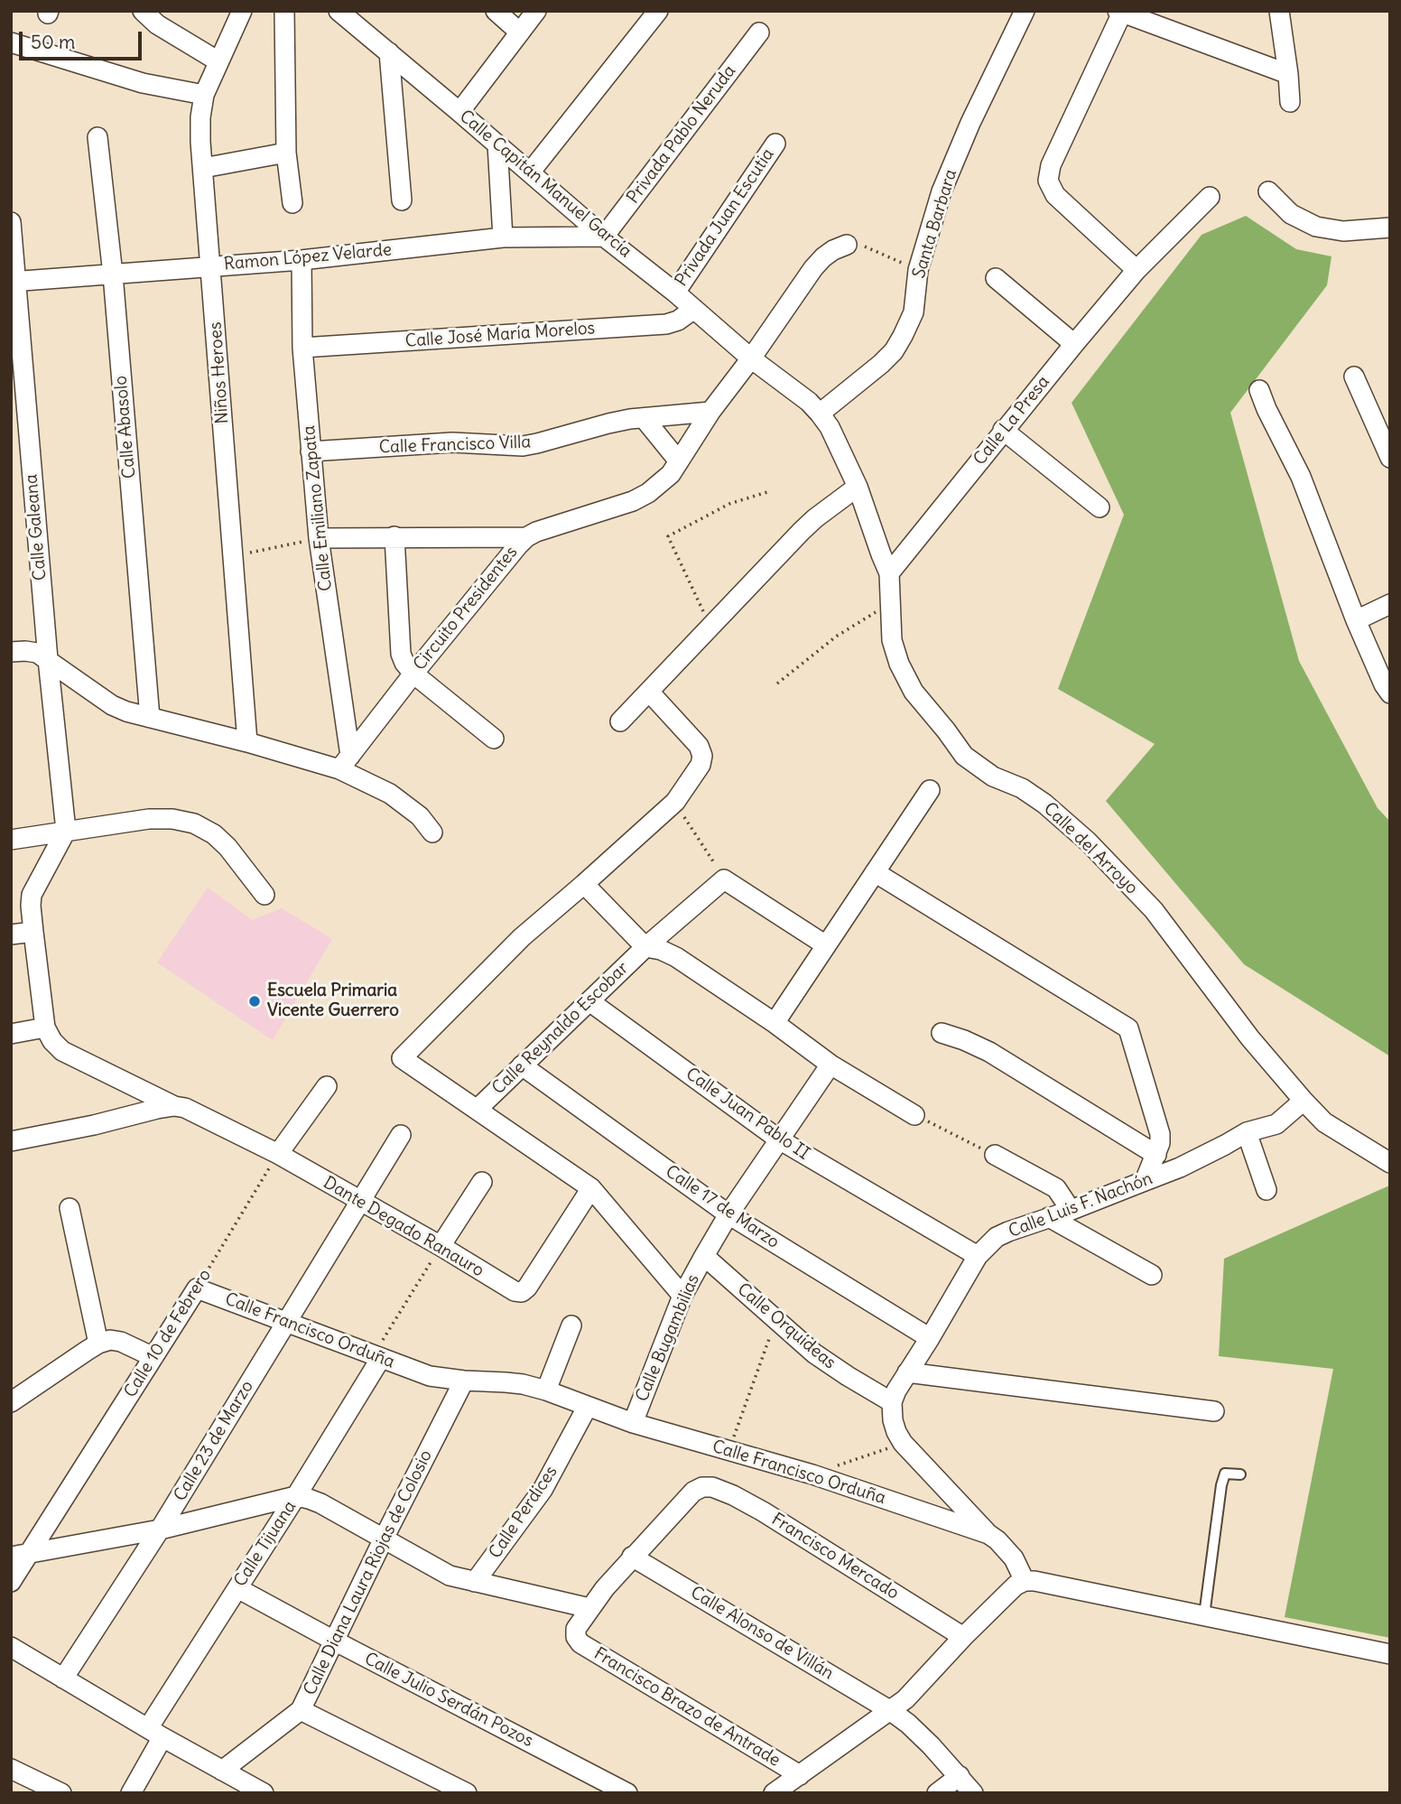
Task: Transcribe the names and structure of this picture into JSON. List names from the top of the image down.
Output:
{
  "streets": {
    "street": [
      "Privada Pablo Neruda",
      "Calle Capitán Manuel García",
      "Privada Juan Escutia",
      "Santa Barbara",
      "Ramon López Velarde",
      "Calle José María Morelos",
      "Niños Heroes",
      "Calle La Presa",
      "Calle Abasolo",
      "Calle Francisco Villa",
      "Calle Emiliano Zapata",
      "Calle Galeana",
      "Circuito Presidentes",
      "Calle del Arroyo",
      "Calle Reynaldo Escobar",
      "Calle Juan Pablo II",
      "Calle Luis F. Nachón",
      "Calle 17 de Marzo",
      "Dante Degado Ranauro",
      "Calle Orquídeas",
      "Calle Francisco Orduña",
      "Calle 10 de Febrero",
      "Calle Bugambilias",
      "Calle 23 de Marzo",
      "Calle Perdices",
      "Calle Tijuana",
      "Francisco Mercado",
      "Calle Diana Laura Riojas de Colosio",
      "Calle Alonso de Villán",
      "Calle Julio Serdán Pozos",
      "Francisco Brazo de Antrade"
    ]
  },
  "crossings": [
    ["Privada Pablo Neruda", "Calle Capitán Manuel García"],
    ["Privada Pablo Neruda", "Ramon López Velarde"],
    ["Calle Capitán Manuel García", "Privada Juan Escutia"],
    ["Calle Capitán Manuel García", "Ramon López Velarde"],
    ["Calle Capitán Manuel García", "Calle José María Morelos"],
    ["Calle Capitán Manuel García", "Circuito Presidentes"],
    ["Calle Capitán Manuel García", "Calle del Arroyo"],
    ["Santa Barbara", "Calle del Arroyo"],
    ["Ramon López Velarde", "Niños Heroes"],
    ["Ramon López Velarde", "Calle Abasolo"],
    ["Ramon López Velarde", "Calle Emiliano Zapata"],
    ["Ramon López Velarde", "Calle Galeana"],
    ["Calle José María Morelos", "Calle Emiliano Zapata"],
    ["Calle La Presa", "Calle del Arroyo"],
    ["Calle Francisco Villa", "Calle Emiliano Zapata"],
    ["Calle Francisco Villa", "Circuito Presidentes"],
    ["Calle Emiliano Zapata", "Circuito Presidentes"],
    ["Circuito Presidentes", "Calle del Arroyo"],
    ["Calle del Arroyo", "Calle Luis F. Nachón"],
    ["Calle Reynaldo Escobar", "Calle Juan Pablo II"],
    ["Calle Reynaldo Escobar", "Calle 17 de Marzo"],
    ["Calle Juan Pablo II", "Calle Luis F. Nachón"],
    ["Calle Juan Pablo II", "Calle Bugambilias"],
    ["Calle Luis F. Nachón", "Calle 17 de Marzo"],
    ["Calle Luis F. Nachón", "Calle Orquídeas"],
    ["Calle 17 de Marzo", "Calle Bugambilias"],
    ["Dante Degado Ranauro", "Calle 10 de Febrero"],
    ["Dante Degado Ranauro", "Calle 23 de Marzo"],
    ["Calle Orquídeas", "Calle Bugambilias"],
    ["Calle Francisco Orduña", "Calle 10 de Febrero"],
    ["Calle Francisco Orduña", "Calle Bugambilias"],
    ["Calle Francisco Orduña", "Calle 23 de Marzo"],
    ["Calle Francisco Orduña", "Calle Perdices"],
    ["Calle Francisco Orduña", "Calle Tijuana"],
    ["Calle Francisco Orduña", "Calle Diana Laura Riojas de Colosio"],
    ["Calle Tijuana", "Calle Julio Serdán Pozos"],
    ["Francisco Mercado", "Calle Alonso de Villán"],
    ["Calle Diana Laura Riojas de Colosio", "Calle Julio Serdán Pozos"]
  ],
  "places": ["Escuela Primaria Vicente Guerrero"],
  "scale_bar": "50 m"
}
